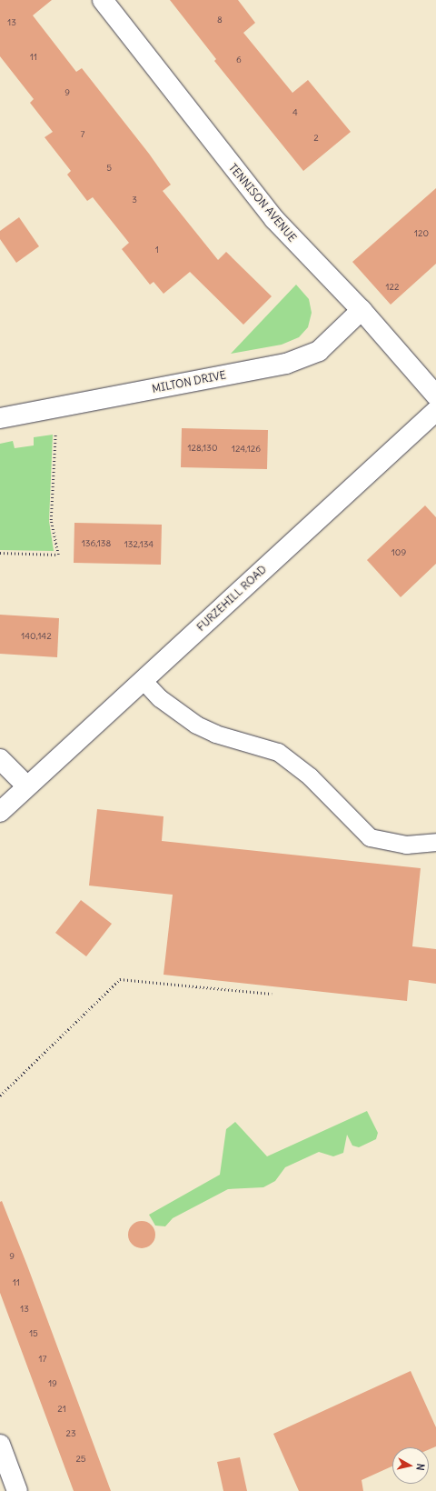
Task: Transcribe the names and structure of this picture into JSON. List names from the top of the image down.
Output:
{
  "streets": {
    "street": ["TENNISON AVENUE", "MILTON DRIVE", "FURZEHILL ROAD"]
  },
  "crossings": [
    ["TENNISON AVENUE", "MILTON DRIVE"]
  ],
  "house_numbers": [
    "8",
    "13",
    "11",
    "6",
    "9",
    "4",
    "7",
    "2",
    "5",
    "3",
    "120",
    "1",
    "122",
    "128,130",
    "124,126",
    "136,138",
    "132,134",
    "109",
    "140,142",
    "9",
    "11",
    "13",
    "15",
    "17",
    "19",
    "21",
    "23",
    "25"
  ],
  "north": "right"
}
